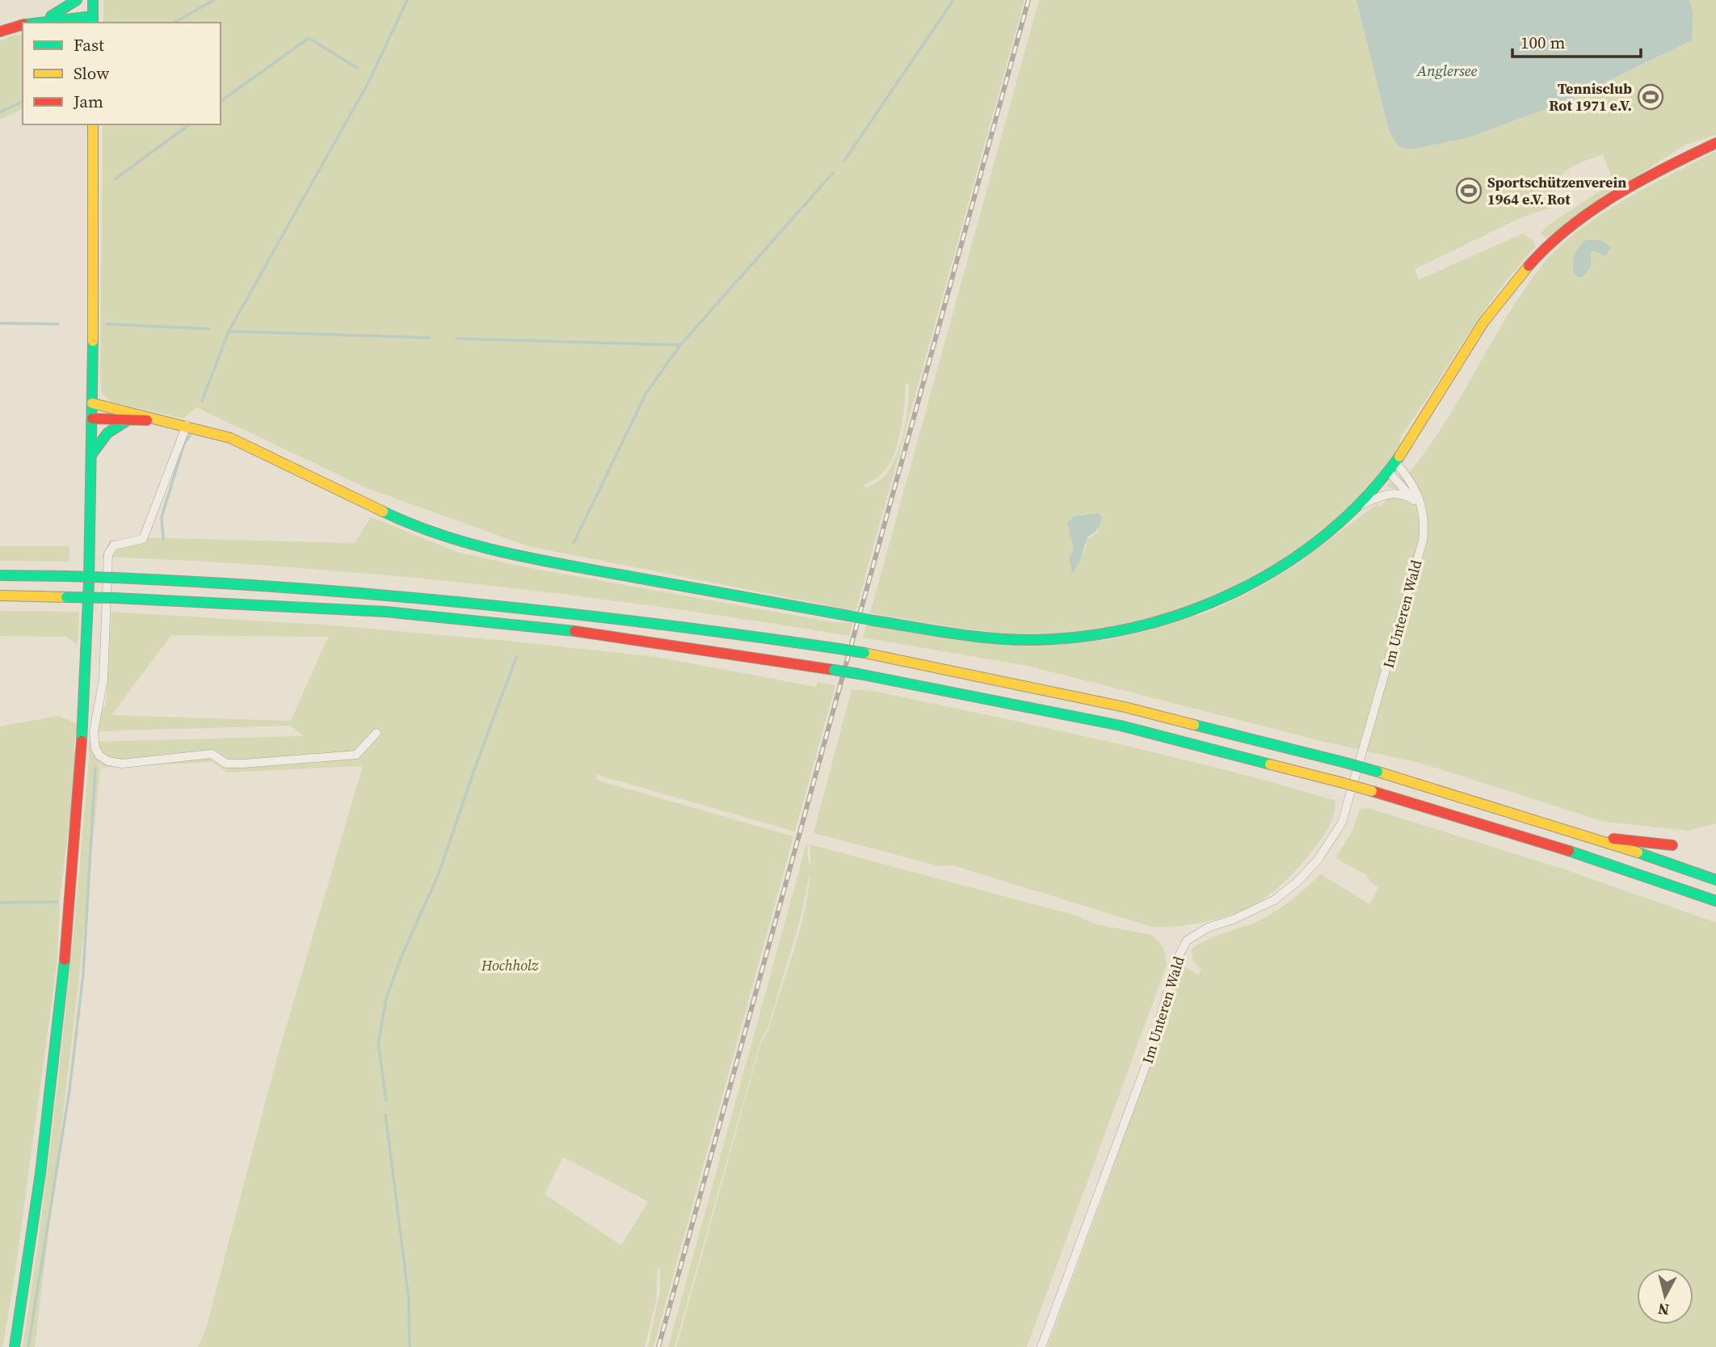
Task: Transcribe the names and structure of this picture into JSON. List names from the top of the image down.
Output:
{
  "streets": {
    "street": ["Im Unteren Wald"]
  },
  "water": ["Anglersee"],
  "parks": ["Hochholz"],
  "places": {
    "sports": ["Tennisclub Rot 1971 e.V.", "Sportschützenverein 1964 e.V. Rot"]
  },
  "legend": ["Fast", "Slow", "Jam"],
  "scale_bar": "100 m",
  "north": "bottom"
}
